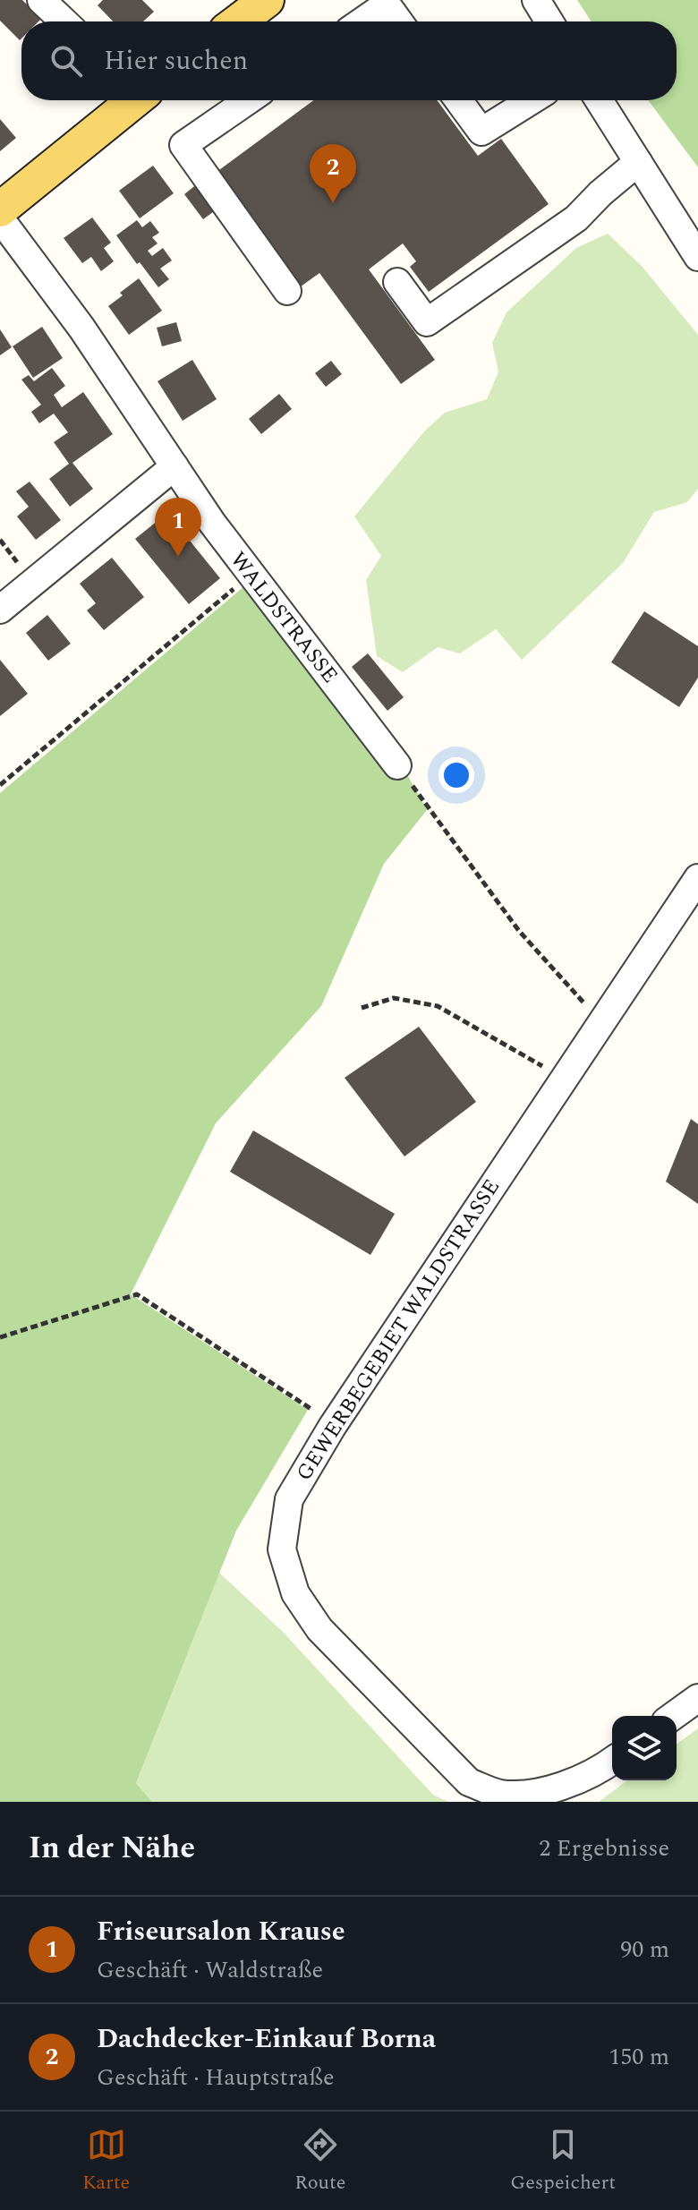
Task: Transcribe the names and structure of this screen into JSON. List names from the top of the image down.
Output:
{
  "streets": {
    "street": ["WALDSTRASSE", "GEWERBEGEBIET WALDSTRASSE"]
  },
  "page": {
    "search": "Hier suchen",
    "pins": ["2", "1"],
    "heading": ["In der Nähe", "2 Ergebnisse"],
    "list": [
      {
        "mark": "1",
        "name": "Friseursalon Krause",
        "note": "Geschäft · Waldstraße",
        "value": "90 m"
      },
      {
        "mark": "2",
        "name": "Dachdecker-Einkauf Borna",
        "note": "Geschäft · Hauptstraße",
        "value": "150 m"
      }
    ],
    "nav": ["Karte", "Route", "Gespeichert"]
  }
}
